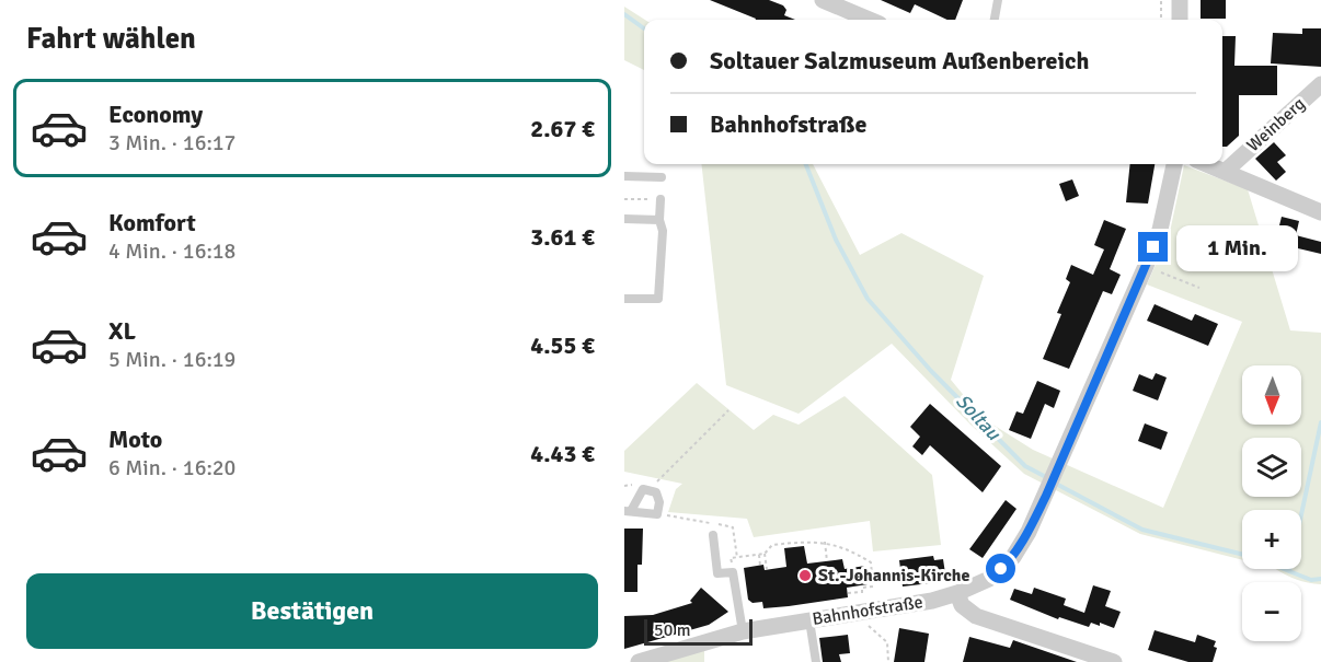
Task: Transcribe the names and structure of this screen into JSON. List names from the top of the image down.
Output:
{
  "streets": {
    "street": ["Weinberg", "Bahnhofstraße"]
  },
  "water": ["Soltau"],
  "places": ["St.-Johannis-Kirche"],
  "scale_bar": "50 m",
  "north": "bottom",
  "page": {
    "heading": "Fahrt wählen",
    "banner": ["Soltauer Salzmuseum Außenbereich", "Bahnhofstraße"],
    "list": [
      {
        "name": "Economy",
        "note": "3 Min. · 16:17",
        "value": "2.67 €"
      },
      {
        "name": "Komfort",
        "note": "4 Min. · 16:18",
        "value": "3.61 €"
      },
      {
        "name": "XL",
        "note": "5 Min. · 16:19",
        "value": "4.55 €"
      },
      {
        "name": "Moto",
        "note": "6 Min. · 16:20",
        "value": "4.43 €"
      }
    ],
    "bubble": "1 Min.",
    "map_buttons": ["+", "−"],
    "buttons": "Bestätigen",
    "scale": "50 m"
  }
}
